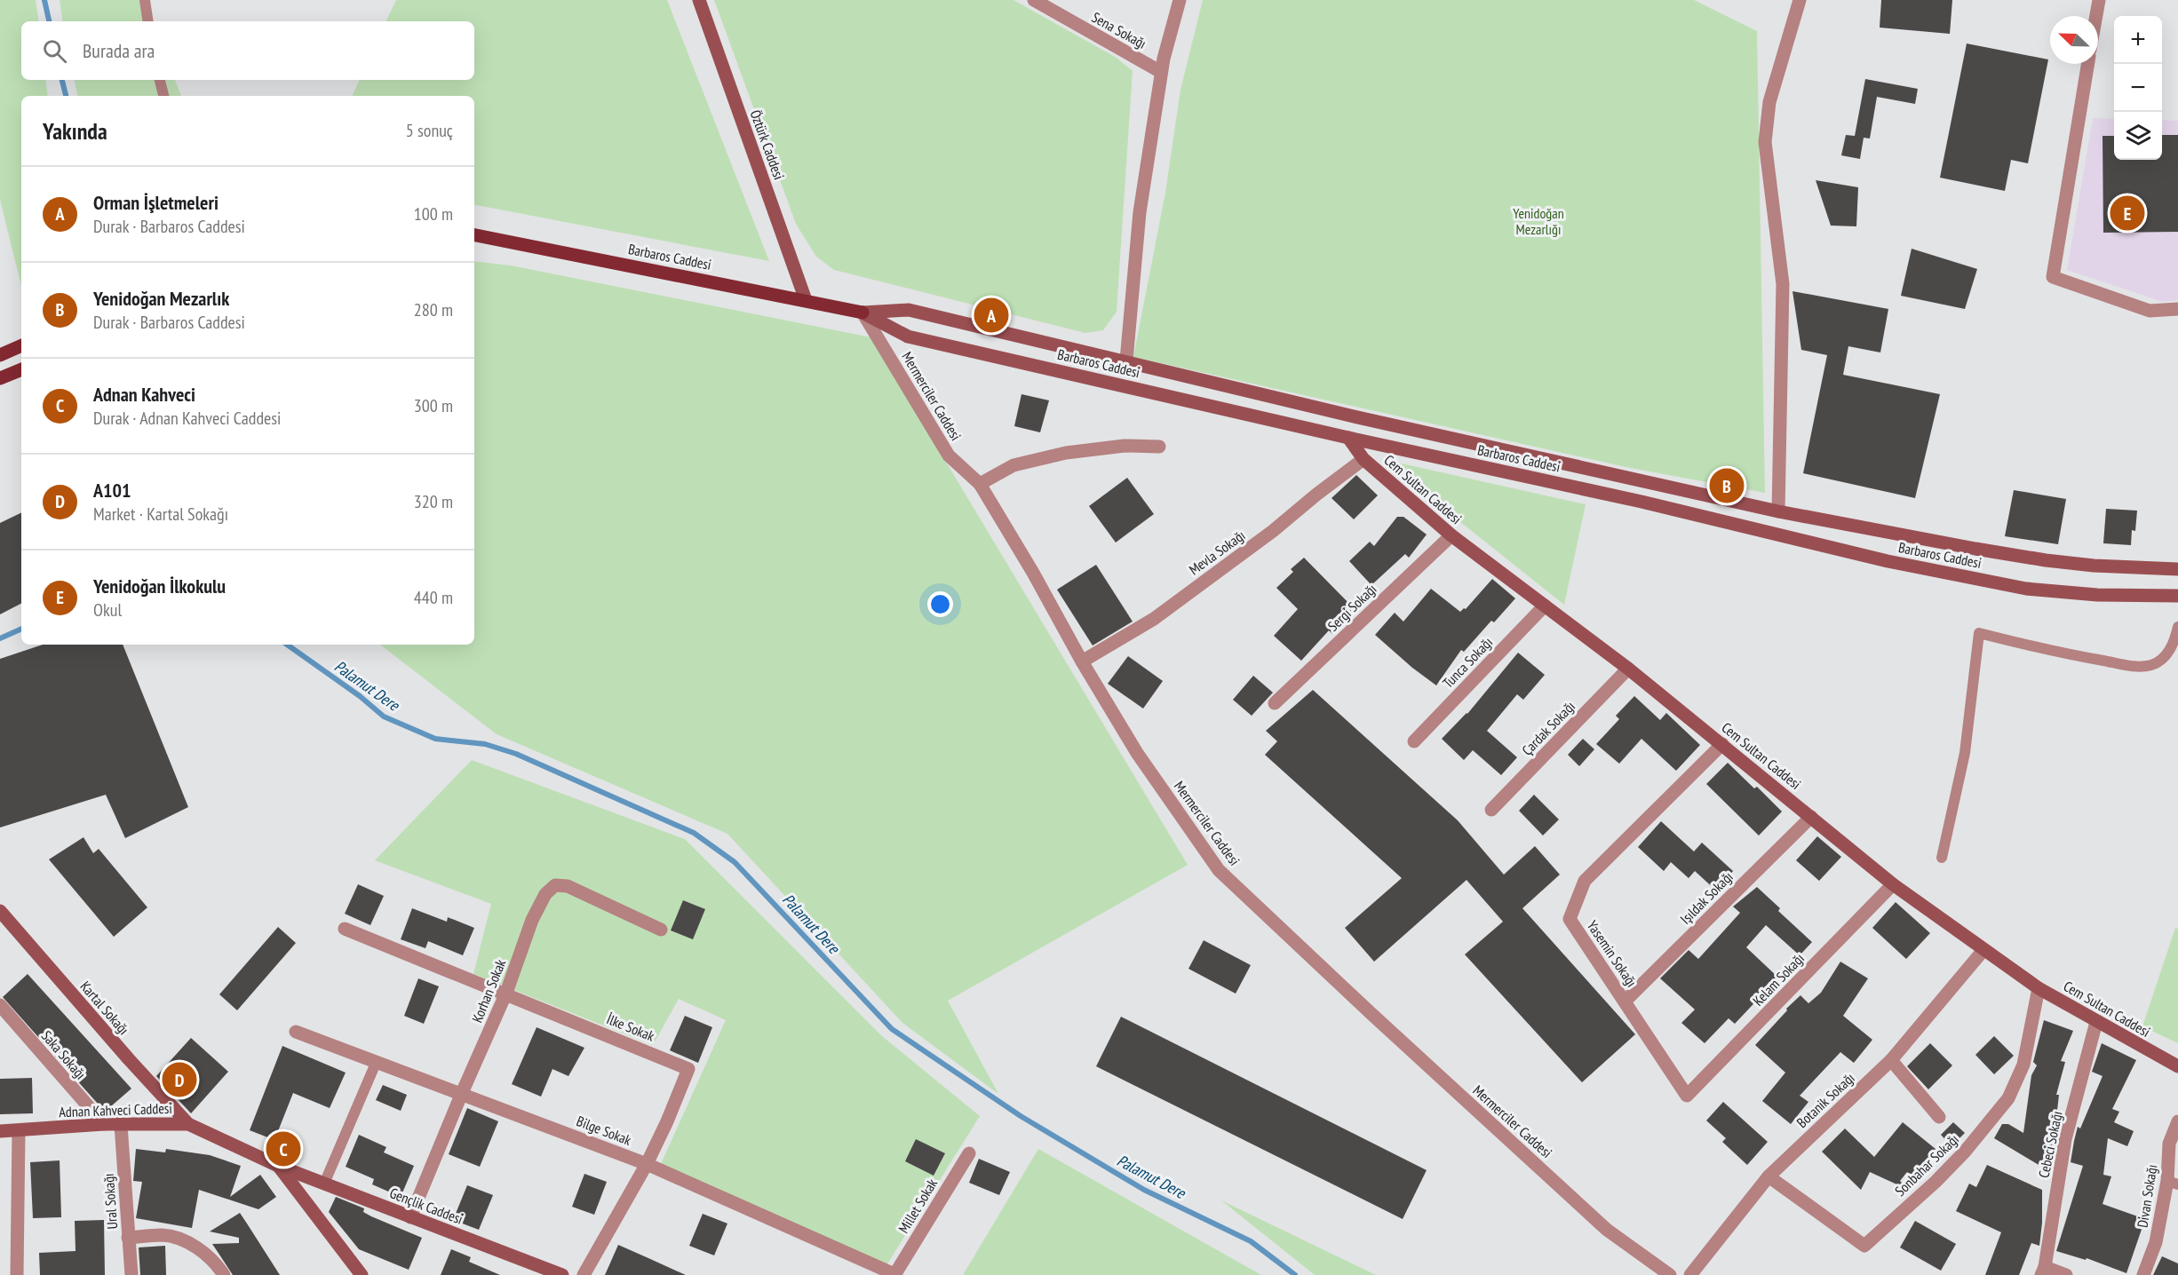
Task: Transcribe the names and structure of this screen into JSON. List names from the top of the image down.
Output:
{
  "streets": {
    "main road": [
      "Öztürk Caddesi",
      "Barbaros Caddesi",
      "Cem Sultan Caddesi",
      "Kartal Sokağı",
      "Adnan Kahveci Caddesi",
      "Gençlik Caddesi"
    ],
    "street": [
      "Sena Sokağı",
      "Mermerciler Caddesi",
      "Mevla Sokağı",
      "Sergi Sokağı",
      "Tunca Sokağı",
      "Çardak Sokağı",
      "Işıldak Sokağı",
      "Yasemin Sokağı",
      "Kelam Sokağı",
      "Korhan Sokak",
      "İlke Sokak",
      "Saka Sokağı",
      "Botanik Sokağı",
      "Bilge Sokak",
      "Cebeci Sokağı",
      "Sonbahar Sokağı",
      "Divan Sokağı",
      "Ural Sokağı",
      "Millet Sokak"
    ]
  },
  "crossings": [
    ["Öztürk Caddesi", "Barbaros Caddesi"],
    ["Barbaros Caddesi", "Mermerciler Caddesi"],
    ["Barbaros Caddesi", "Cem Sultan Caddesi"],
    ["Mermerciler Caddesi", "Mevla Sokağı"],
    ["Cem Sultan Caddesi", "Mevla Sokağı"],
    ["Cem Sultan Caddesi", "Sergi Sokağı"],
    ["Cem Sultan Caddesi", "Tunca Sokağı"],
    ["Cem Sultan Caddesi", "Çardak Sokağı"],
    ["Cem Sultan Caddesi", "Işıldak Sokağı"],
    ["Cem Sultan Caddesi", "Yasemin Sokağı"],
    ["Cem Sultan Caddesi", "Kelam Sokağı"],
    ["Cem Sultan Caddesi", "Botanik Sokağı"],
    ["Cem Sultan Caddesi", "Cebeci Sokağı"],
    ["Cem Sultan Caddesi", "Sonbahar Sokağı"],
    ["Işıldak Sokağı", "Yasemin Sokağı"],
    ["Yasemin Sokağı", "Kelam Sokağı"],
    ["Korhan Sokak", "İlke Sokak"],
    ["Korhan Sokak", "Bilge Sokak"],
    ["Korhan Sokak", "Gençlik Caddesi"],
    ["Kartal Sokağı", "Adnan Kahveci Caddesi"],
    ["İlke Sokak", "Bilge Sokak"],
    ["Saka Sokağı", "Adnan Kahveci Caddesi"],
    ["Botanik Sokağı", "Sonbahar Sokağı"],
    ["Adnan Kahveci Caddesi", "Ural Sokağı"],
    ["Adnan Kahveci Caddesi", "Gençlik Caddesi"],
    ["Bilge Sokak", "Millet Sokak"]
  ],
  "water": ["Palamut Dere"],
  "parks": ["Yenidoğan Mezarlığı"],
  "north": "top left",
  "page": {
    "map_buttons": ["+", "−"],
    "search": "Burada ara",
    "heading": ["Yakında", "5 sonuç"],
    "list": [
      {
        "mark": "A",
        "name": "Orman İşletmeleri",
        "note": "Durak · Barbaros Caddesi",
        "value": "100 m"
      },
      {
        "mark": "B",
        "name": "Yenidoğan Mezarlık",
        "note": "Durak · Barbaros Caddesi",
        "value": "280 m"
      },
      {
        "mark": "C",
        "name": "Adnan Kahveci",
        "note": "Durak · Adnan Kahveci Caddesi",
        "value": "300 m"
      },
      {
        "mark": "D",
        "name": "A101",
        "note": "Market · Kartal Sokağı",
        "value": "320 m"
      },
      {
        "mark": "E",
        "name": "Yenidoğan İlkokulu",
        "note": "Okul",
        "value": "440 m"
      }
    ],
    "pins": [
      "E",
      "A",
      "B",
      "D",
      "C"
    ]
  }
}
